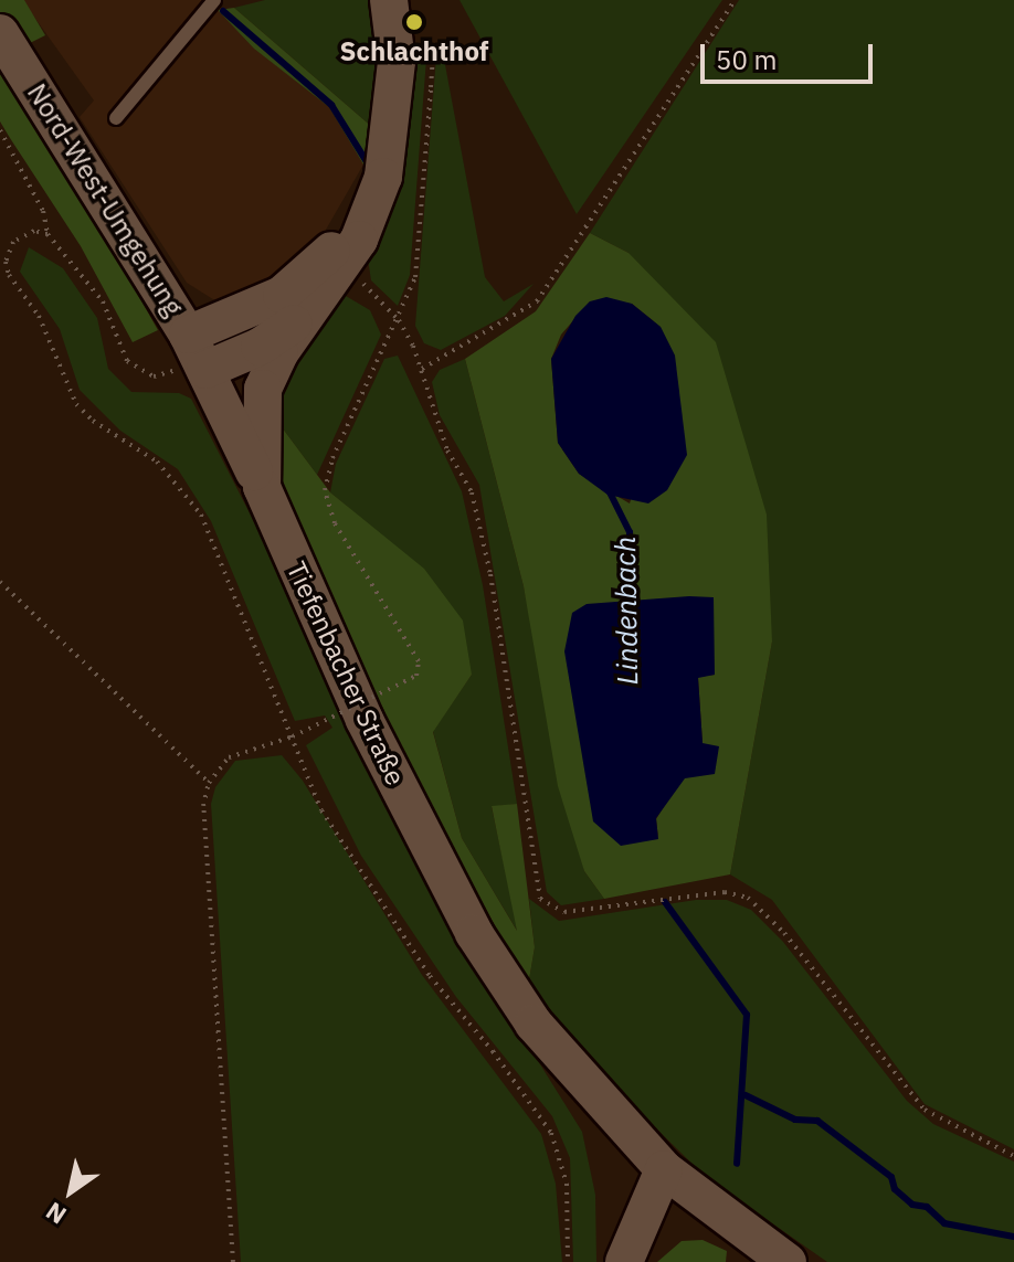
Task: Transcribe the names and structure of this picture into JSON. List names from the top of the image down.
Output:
{
  "streets": {
    "main road": ["Nord-West-Umgehung", "Tiefenbacher Straße"]
  },
  "crossings": [
    ["Nord-West-Umgehung", "Tiefenbacher Straße"]
  ],
  "water": ["Lindenbach"],
  "places": ["Schlachthof"],
  "scale_bar": "50 m",
  "north": "bottom left"
}
